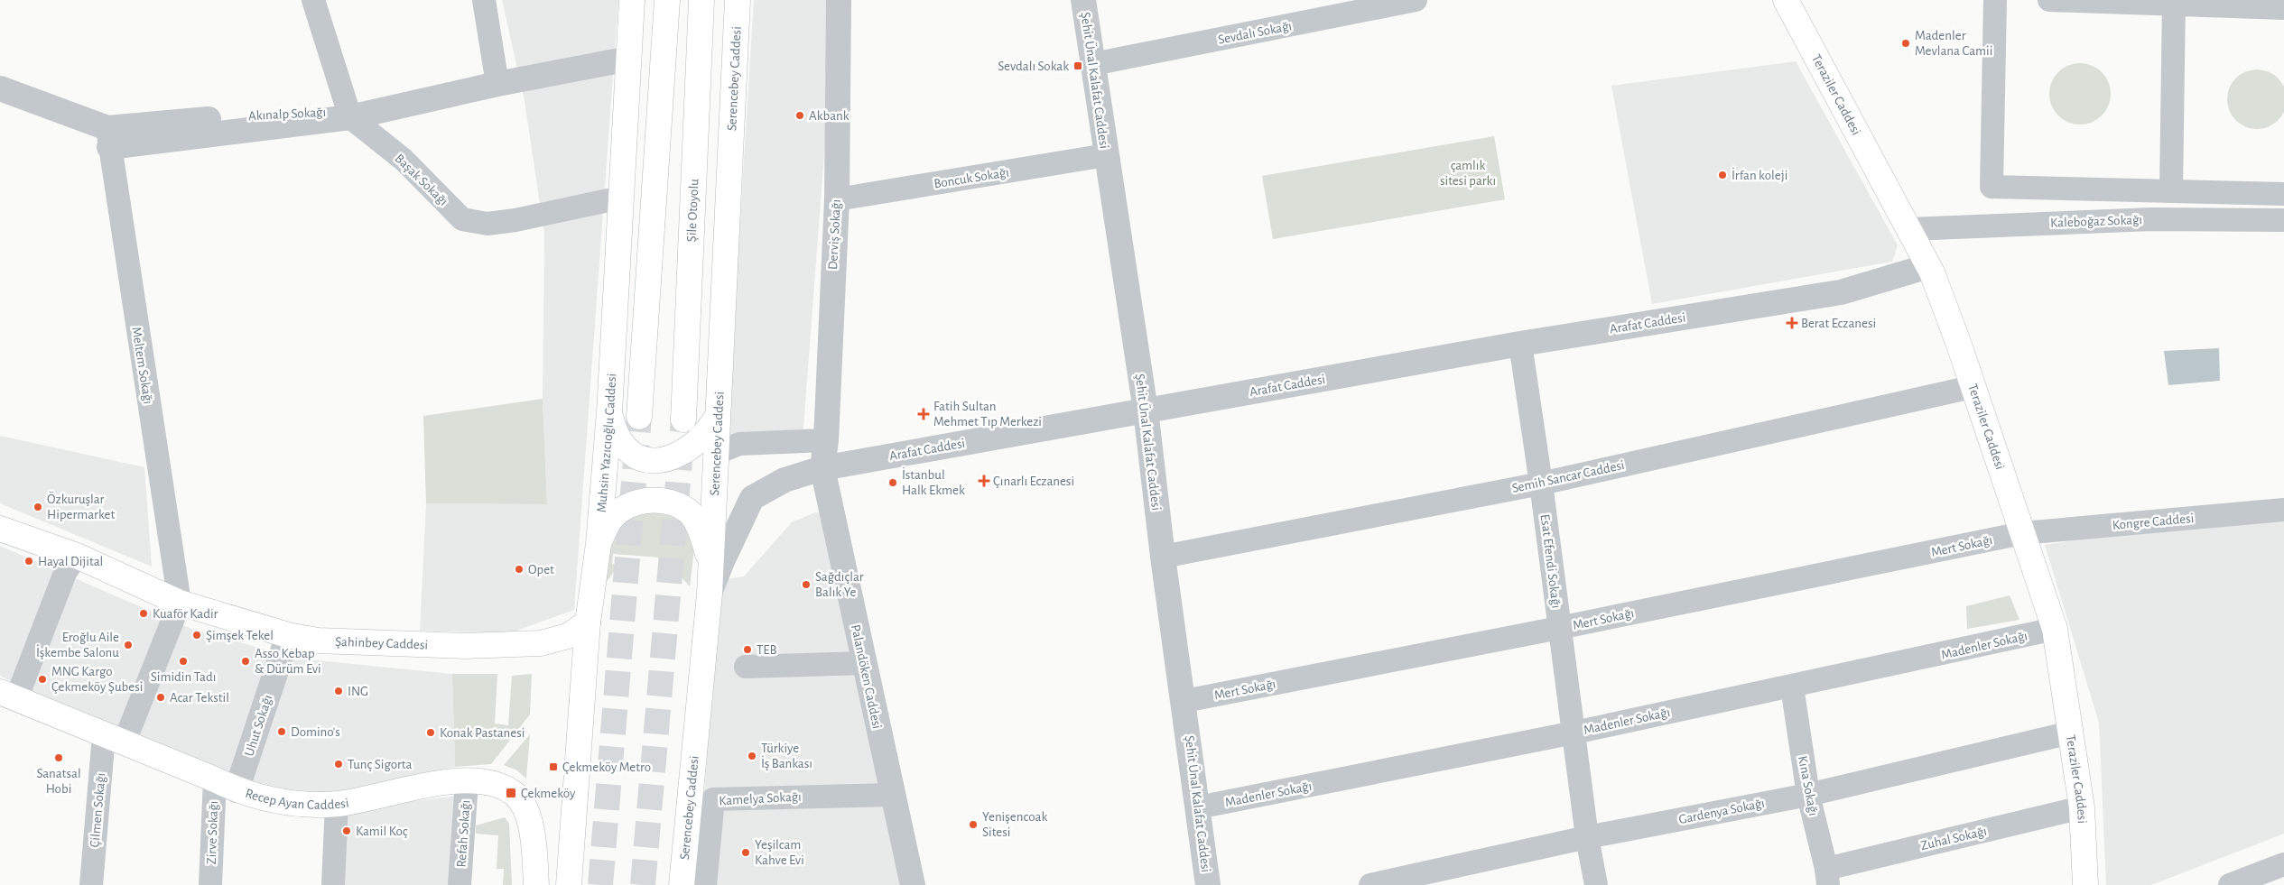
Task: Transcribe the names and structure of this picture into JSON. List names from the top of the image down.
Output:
{
  "streets": {
    "main road": [
      "Serencebey Caddesi",
      "Teraziler Caddesi",
      "Şile Otoyolu",
      "Muhsin Yazıcıoğlu Caddesi",
      "Şahinbey Caddesi",
      "Recep Ayan Caddesi"
    ],
    "street": [
      "Sevdalı Sokağı",
      "Şehit Ünal Kalafat Caddesi",
      "Akınalp Sokağı",
      "Boncuk Sokağı",
      "Başak Sokağı",
      "Kaleboğaz Sokağı",
      "Derviş Sokağı",
      "Arafat Caddesi",
      "Meltem Sokağı",
      "Semih Sancar Caddesi",
      "Kongre Caddesi",
      "Mert Sokağı",
      "Esat Efendi Sokağı",
      "Madenler Sokağı",
      "Palandöken Caddesi",
      "Uhut Sokağı",
      "Kına Sokağı",
      "Kamelya Sokağı",
      "Çilmen Sokağı",
      "Gardenya Sokağı",
      "Zirve Sokağı",
      "Refah Sokağı",
      "Zuhal Sokağı"
    ]
  },
  "crossings": [
    ["Sevdalı Sokağı", "Şehit Ünal Kalafat Caddesi"],
    ["Serencebey Caddesi", "Arafat Caddesi"],
    ["Şehit Ünal Kalafat Caddesi", "Boncuk Sokağı"],
    ["Şehit Ünal Kalafat Caddesi", "Arafat Caddesi"],
    ["Şehit Ünal Kalafat Caddesi", "Semih Sancar Caddesi"],
    ["Şehit Ünal Kalafat Caddesi", "Mert Sokağı"],
    ["Şehit Ünal Kalafat Caddesi", "Madenler Sokağı"],
    ["Teraziler Caddesi", "Kaleboğaz Sokağı"],
    ["Teraziler Caddesi", "Arafat Caddesi"],
    ["Teraziler Caddesi", "Semih Sancar Caddesi"],
    ["Teraziler Caddesi", "Kongre Caddesi"],
    ["Teraziler Caddesi", "Mert Sokağı"],
    ["Teraziler Caddesi", "Madenler Sokağı"],
    ["Teraziler Caddesi", "Gardenya Sokağı"],
    ["Teraziler Caddesi", "Zuhal Sokağı"],
    ["Akınalp Sokağı", "Başak Sokağı"],
    ["Akınalp Sokağı", "Meltem Sokağı"],
    ["Boncuk Sokağı", "Derviş Sokağı"],
    ["Başak Sokağı", "Muhsin Yazıcıoğlu Caddesi"],
    ["Derviş Sokağı", "Arafat Caddesi"],
    ["Derviş Sokağı", "Palandöken Caddesi"],
    ["Arafat Caddesi", "Esat Efendi Sokağı"],
    ["Arafat Caddesi", "Palandöken Caddesi"],
    ["Meltem Sokağı", "Şahinbey Caddesi"],
    ["Meltem Sokağı", "Çilmen Sokağı"],
    ["Muhsin Yazıcıoğlu Caddesi", "Şahinbey Caddesi"],
    ["Semih Sancar Caddesi", "Esat Efendi Sokağı"],
    ["Kongre Caddesi", "Mert Sokağı"],
    ["Mert Sokağı", "Esat Efendi Sokağı"],
    ["Esat Efendi Sokağı", "Madenler Sokağı"],
    ["Esat Efendi Sokağı", "Gardenya Sokağı"],
    ["Şahinbey Caddesi", "Uhut Sokağı"],
    ["Şahinbey Caddesi", "Çilmen Sokağı"],
    ["Madenler Sokağı", "Kına Sokağı"],
    ["Palandöken Caddesi", "Kamelya Sokağı"],
    ["Uhut Sokağı", "Recep Ayan Caddesi"],
    ["Kına Sokağı", "Gardenya Sokağı"],
    ["Kına Sokağı", "Zuhal Sokağı"],
    ["Recep Ayan Caddesi", "Çilmen Sokağı"],
    ["Recep Ayan Caddesi", "Zirve Sokağı"],
    ["Recep Ayan Caddesi", "Refah Sokağı"]
  ],
  "parks": ["çamlık sitesi parkı"],
  "places": {
    "other": [
      "Madenler Mevlana Camii",
      "Akbank",
      "İrfan koleji",
      "İstanbul Halk Ekmek",
      "Özkuruşlar Hipermarket",
      "Hayal Dijital",
      "Opet",
      "Sağdıçlar Balık Ye",
      "Kuaför Kadir",
      "Şimşek Tekel",
      "Eroğlu Aile İşkembe Salonu",
      "TEB",
      "Simidin Tadı",
      "Asso Kebap & Dürüm Evi",
      "MNG Kargo Çekmeköy Şubesi",
      "ING",
      "Acar Tekstil",
      "Domino's",
      "Konak Pastanesi",
      "Türkiye İş Bankası",
      "Sanatsal Hobi",
      "Tunç Sigorta",
      "Yenişencoak Sitesi",
      "Kamil Koç",
      "Yeşilcam Kahve Evi"
    ],
    "transit": ["Sevdalı Sokak", "Çekmeköy Metro", "Çekmeköy"],
    "health": ["Berat Eczanesi", "Fatih Sultan Mehmet Tıp Merkezi", "Çınarlı Eczanesi"]
  }
}
